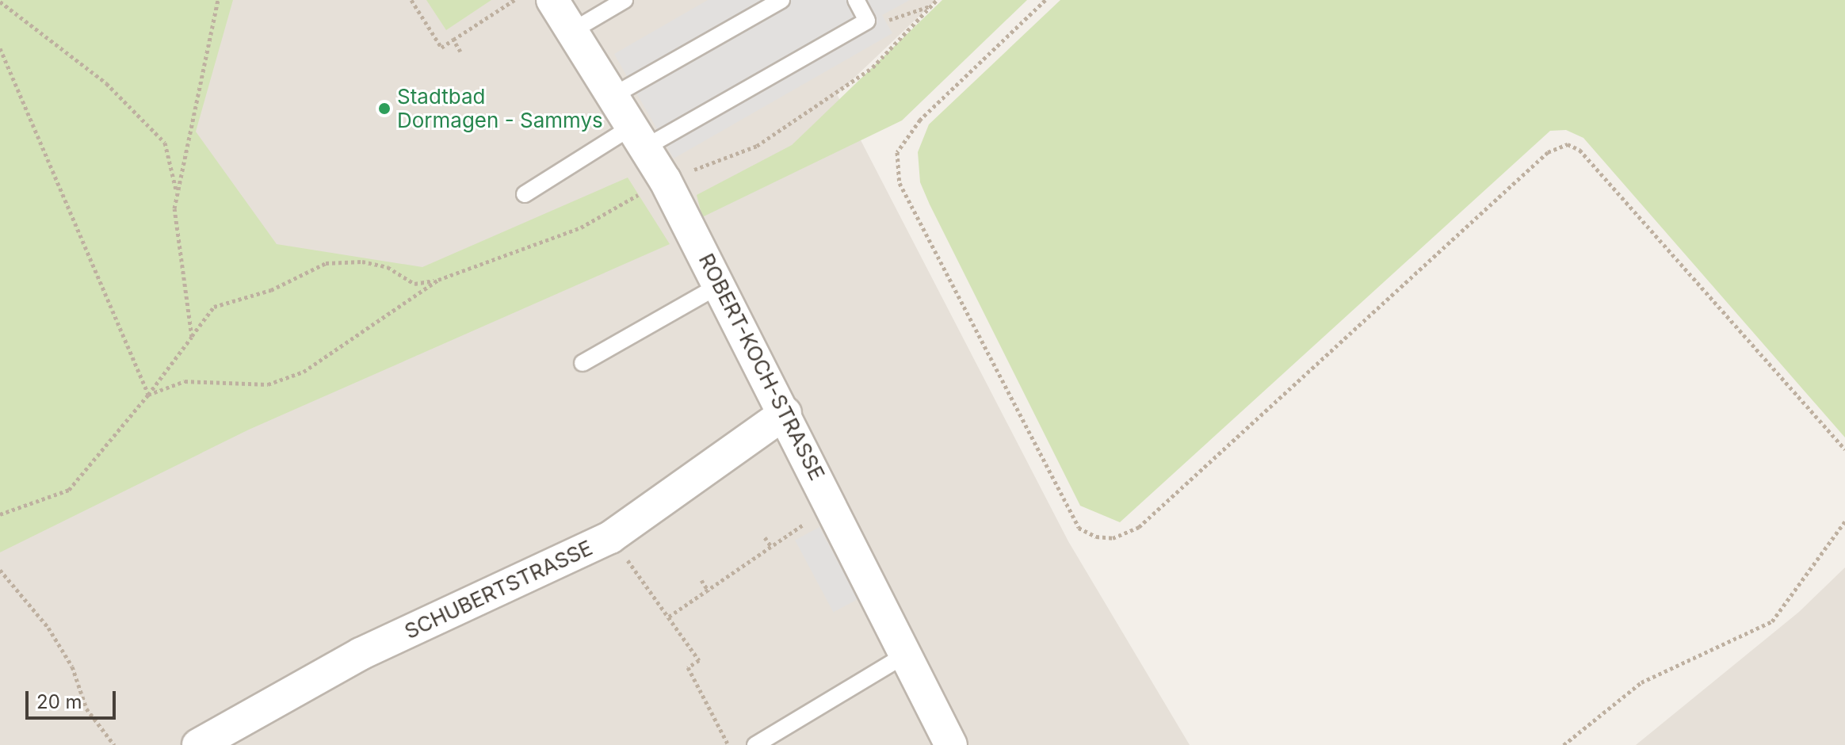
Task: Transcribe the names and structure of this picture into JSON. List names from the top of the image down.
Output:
{
  "streets": {
    "street": ["ROBERT-KOCH-STRASSE", "SCHUBERTSTRASSE"]
  },
  "crossings": [
    ["ROBERT-KOCH-STRASSE", "SCHUBERTSTRASSE"]
  ],
  "places": ["Stadtbad Dormagen - Sammys"],
  "scale_bar": "20 m"
}
